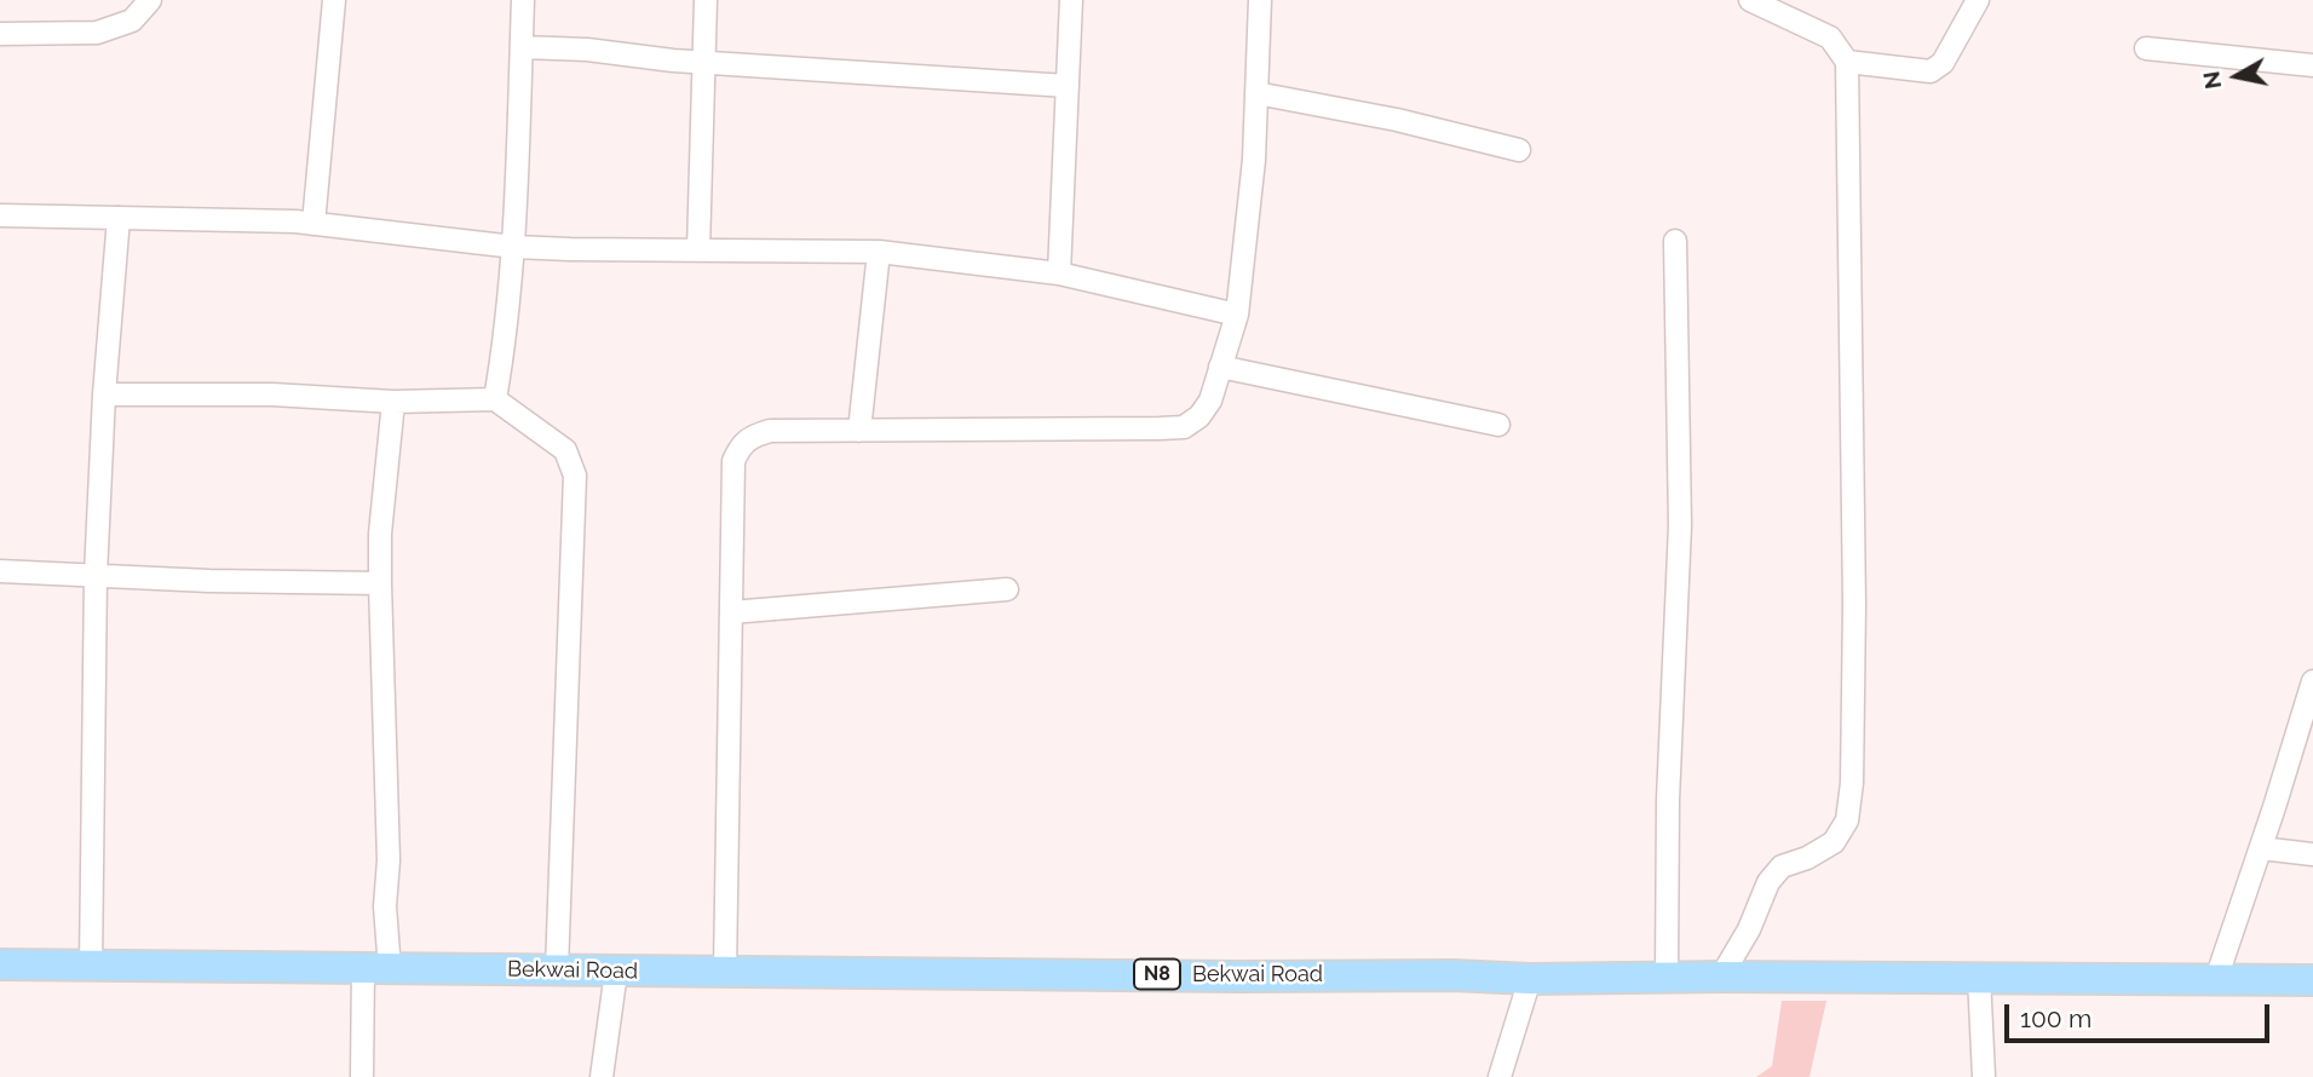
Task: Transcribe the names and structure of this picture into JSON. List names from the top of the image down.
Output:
{
  "streets": {
    "highway": ["Bekwai Road", "N8"]
  },
  "scale_bar": "100 m",
  "north": "left"
}
